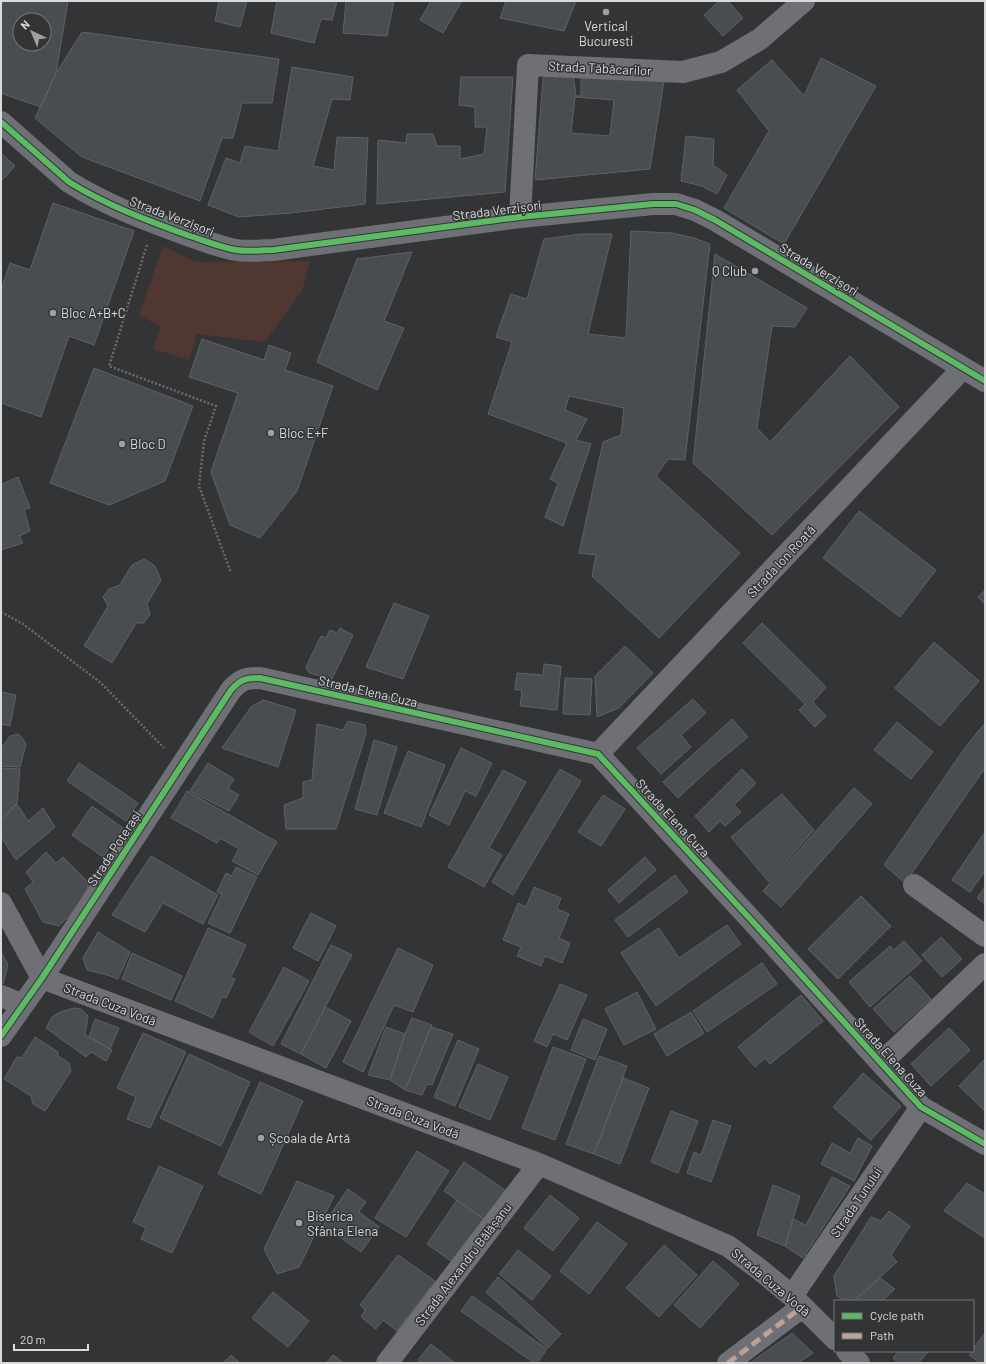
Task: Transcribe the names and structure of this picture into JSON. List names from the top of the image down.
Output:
{
  "streets": {
    "street": [
      "Strada Tăbăcarilor",
      "Strada Verzișori",
      "Strada Ion Roată",
      "Strada Elena Cuza",
      "Strada Poterași",
      "Strada Cuza Vodă",
      "Strada Tunului",
      "Strada Alexandru Bălășanu"
    ]
  },
  "crossings": [
    ["Strada Tăbăcarilor", "Strada Verzișori"],
    ["Strada Verzișori", "Strada Ion Roată"],
    ["Strada Ion Roată", "Strada Elena Cuza"],
    ["Strada Elena Cuza", "Strada Poterași"],
    ["Strada Elena Cuza", "Strada Tunului"],
    ["Strada Poterași", "Strada Cuza Vodă"],
    ["Strada Cuza Vodă", "Strada Tunului"],
    ["Strada Cuza Vodă", "Strada Alexandru Bălășanu"]
  ],
  "places": [
    "Vertical Bucuresti",
    "Q Club",
    "Bloc A+B+C",
    "Bloc E+F",
    "Bloc D",
    "Școala de Artă",
    "Biserica Sfânta Elena"
  ],
  "legend": ["Cycle path", "Path"],
  "scale_bar": "20 m",
  "north": "top left"
}
